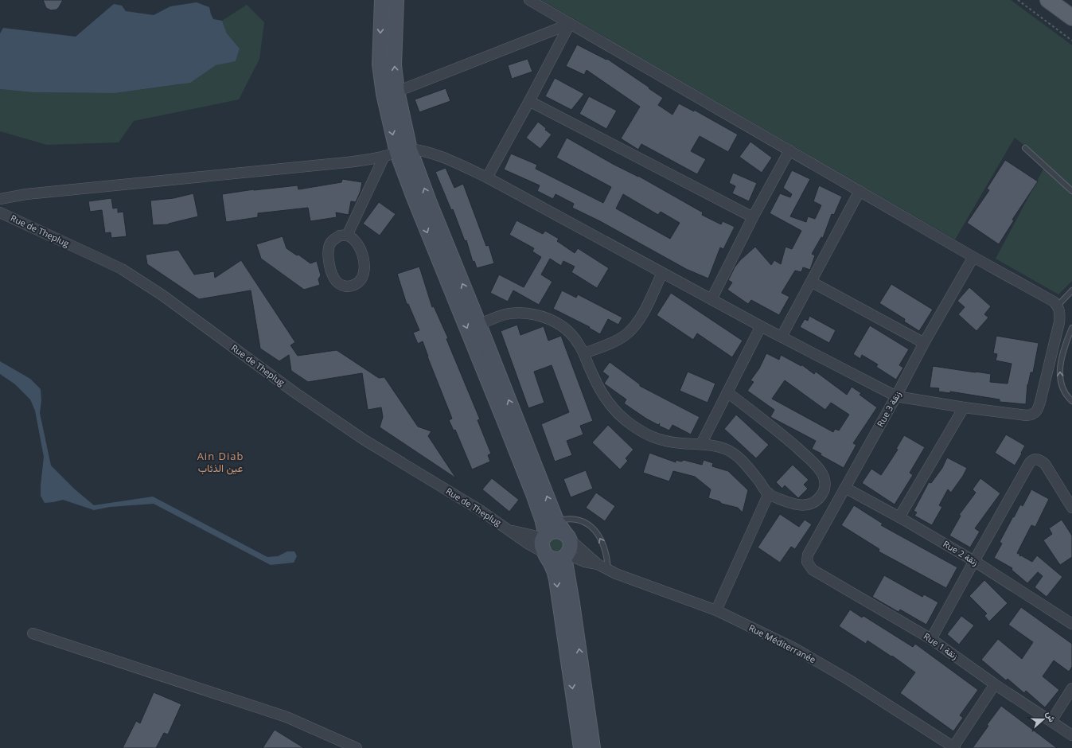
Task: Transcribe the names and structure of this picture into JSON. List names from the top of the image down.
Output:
{
  "streets": {
    "street": [
      "Rue de Theplug",
      "Rue 3 زنقة",
      "Rue 2 زنقة",
      "Rue Méditerranée",
      "Rue 1 زنقة"
    ]
  },
  "crossings": [
    ["Rue 3 زنقة", "Rue 2 زنقة"],
    ["Rue 3 زنقة", "Rue 1 زنقة"]
  ],
  "districts": ["Ain Diab عين الذئاب"],
  "north": "right"
}
